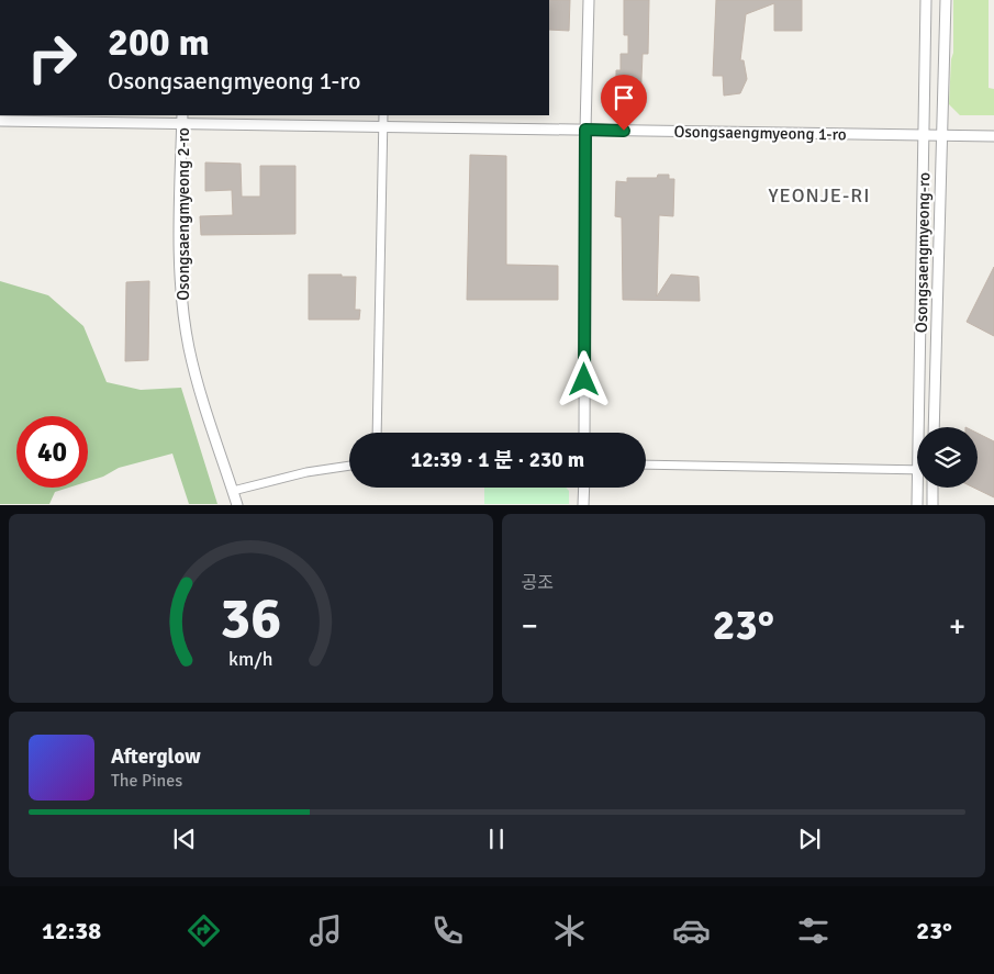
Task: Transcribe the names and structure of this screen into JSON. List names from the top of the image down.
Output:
{
  "streets": {
    "street": ["Osongsaengmyeong 1-ro", "Osongsaengmyeong 2-ro", "Osongsaengmyeong-ro"]
  },
  "crossings": [
    ["Osongsaengmyeong 1-ro", "Osongsaengmyeong 2-ro"],
    ["Osongsaengmyeong 1-ro", "Osongsaengmyeong-ro"]
  ],
  "districts": ["YEONJE-RI"],
  "page": {
    "turn": ["200 m", "Osongsaengmyeong 1-ro"],
    "limit": "40",
    "trip": "12:39 · 1 분 · 230 m",
    "tile": "공조",
    "heat": ["−", "23°", "+"],
    "song": ["Afterglow", "The Pines"],
    "tabs": ["12:38", "23°"],
    "gauge": ["36", "km/h"]
  }
}
